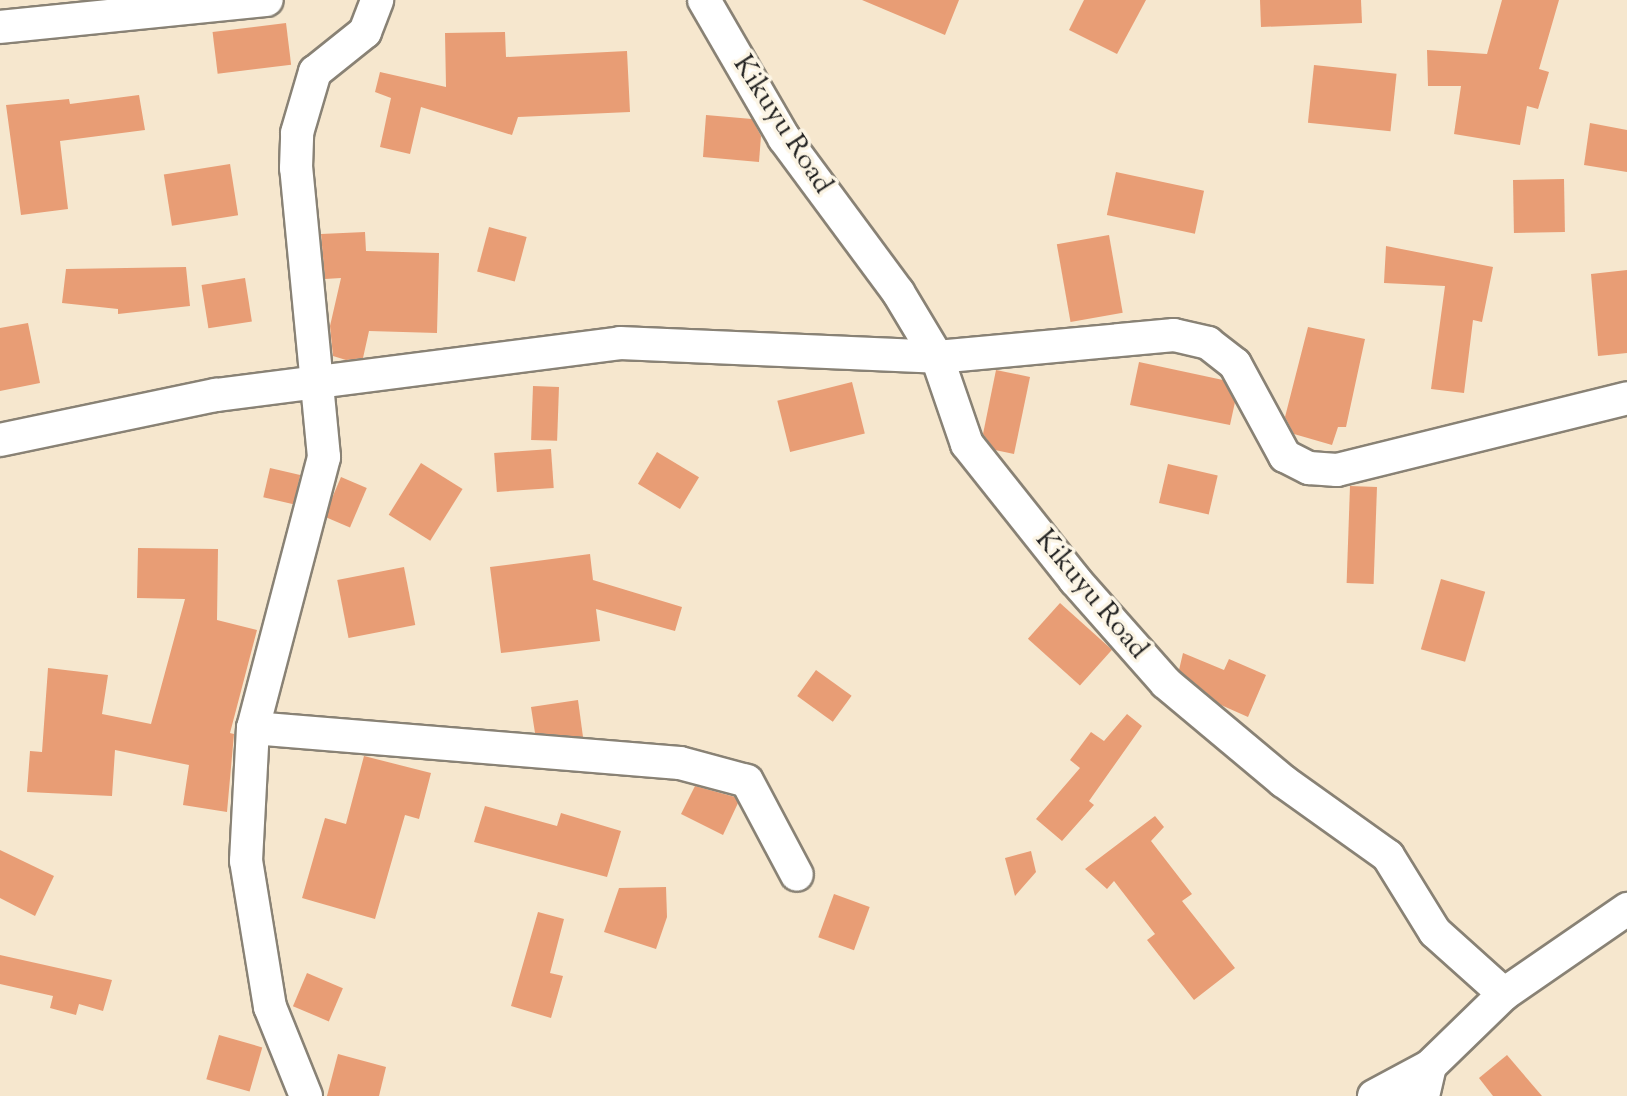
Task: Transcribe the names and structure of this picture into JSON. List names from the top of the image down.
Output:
{
  "streets": {
    "street": ["Kikuyu Road"]
  }
}
